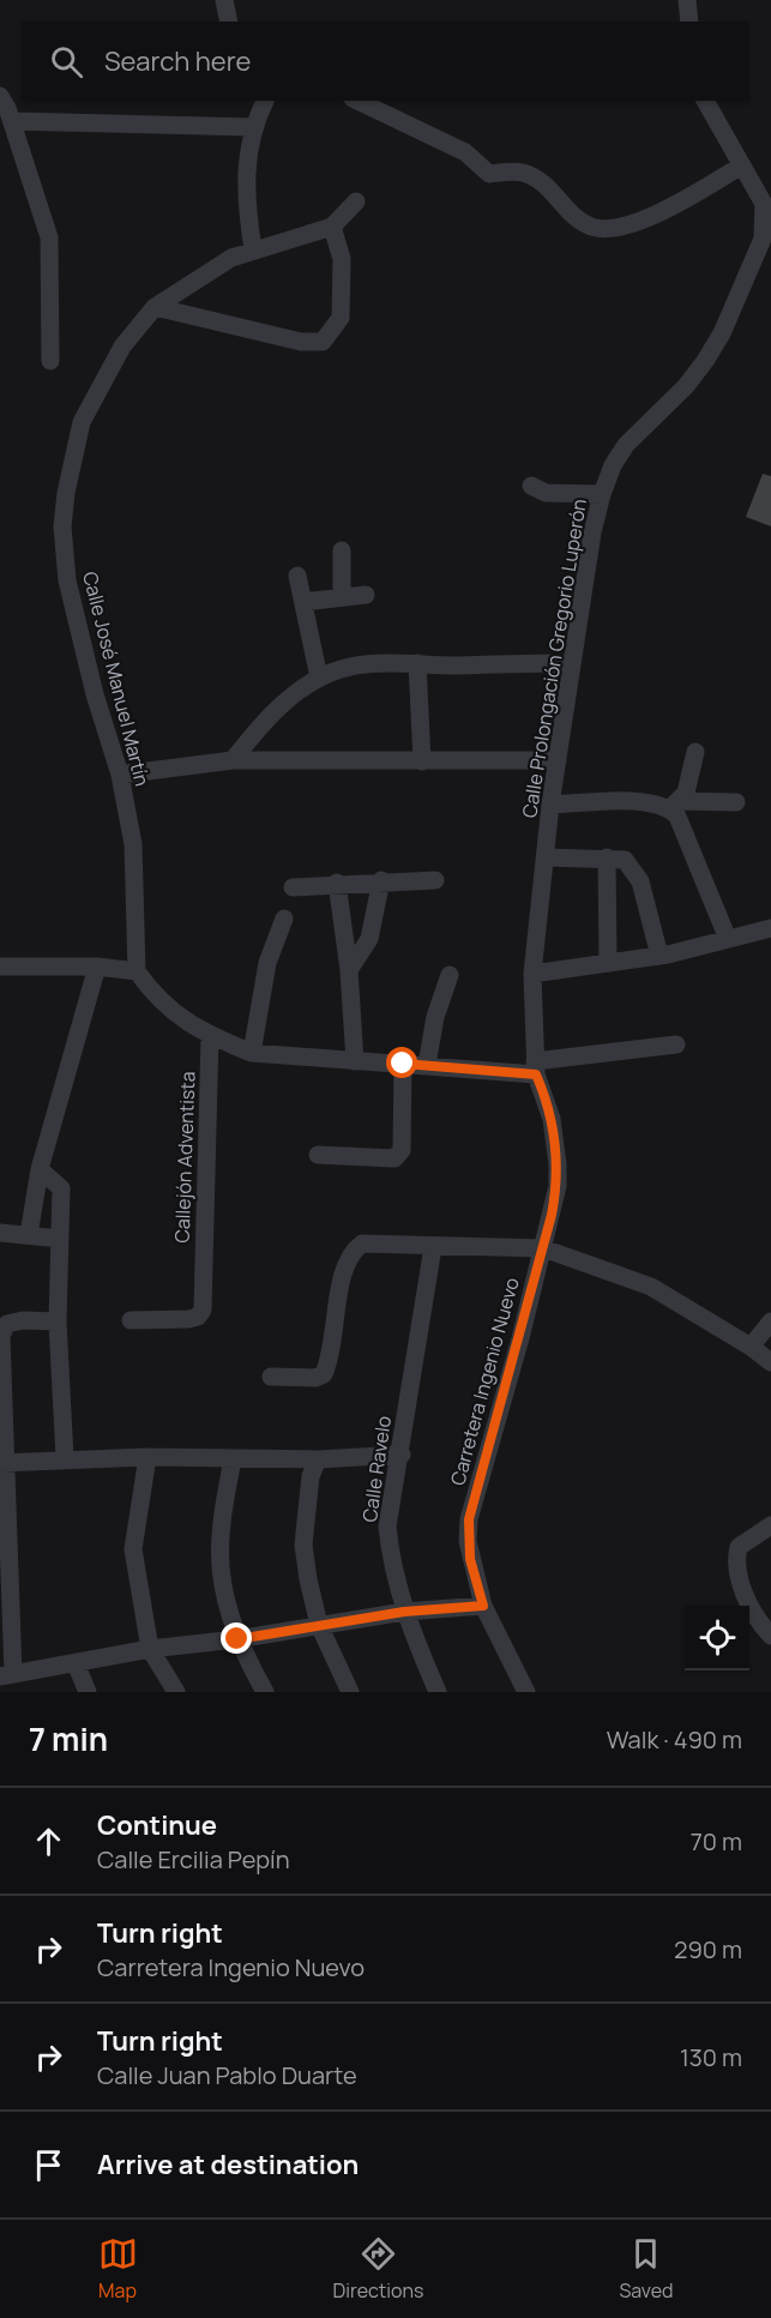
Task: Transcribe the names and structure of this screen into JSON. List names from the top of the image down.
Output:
{
  "streets": {
    "street": [
      "Calle Prolongación Gregorio Luperón",
      "Calle José Manuel Martín",
      "Callejón Adventista",
      "Carretera Ingenio Nuevo",
      "Calle Ravelo"
    ]
  },
  "crossings": [
    ["Calle Prolongación Gregorio Luperón", "Carretera Ingenio Nuevo"]
  ],
  "page": {
    "search": "Search here",
    "heading": ["7 min", "Walk · 490 m"],
    "list": [
      ["Continue", "Calle Ercilia Pepín", "70 m"],
      ["Turn right", "Carretera Ingenio Nuevo", "290 m"],
      ["Turn right", "Calle Juan Pablo Duarte", "130 m"],
      "Arrive at destination"
    ],
    "nav": ["Map", "Directions", "Saved"]
  }
}
